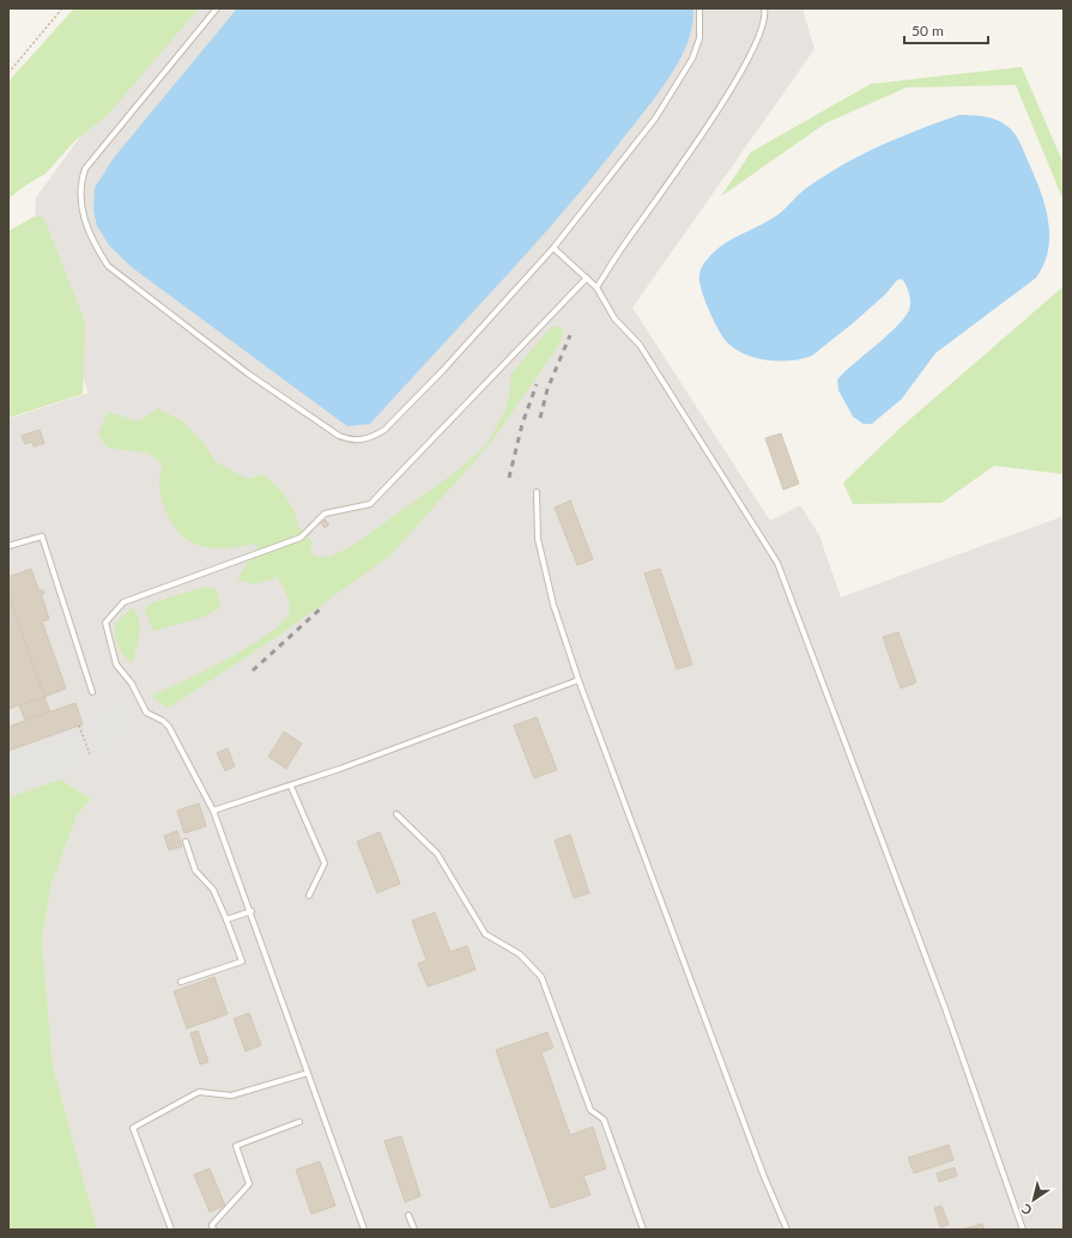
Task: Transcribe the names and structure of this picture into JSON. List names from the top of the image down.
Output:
{
  "scale_bar": "50 m",
  "north": "bottom left"
}
